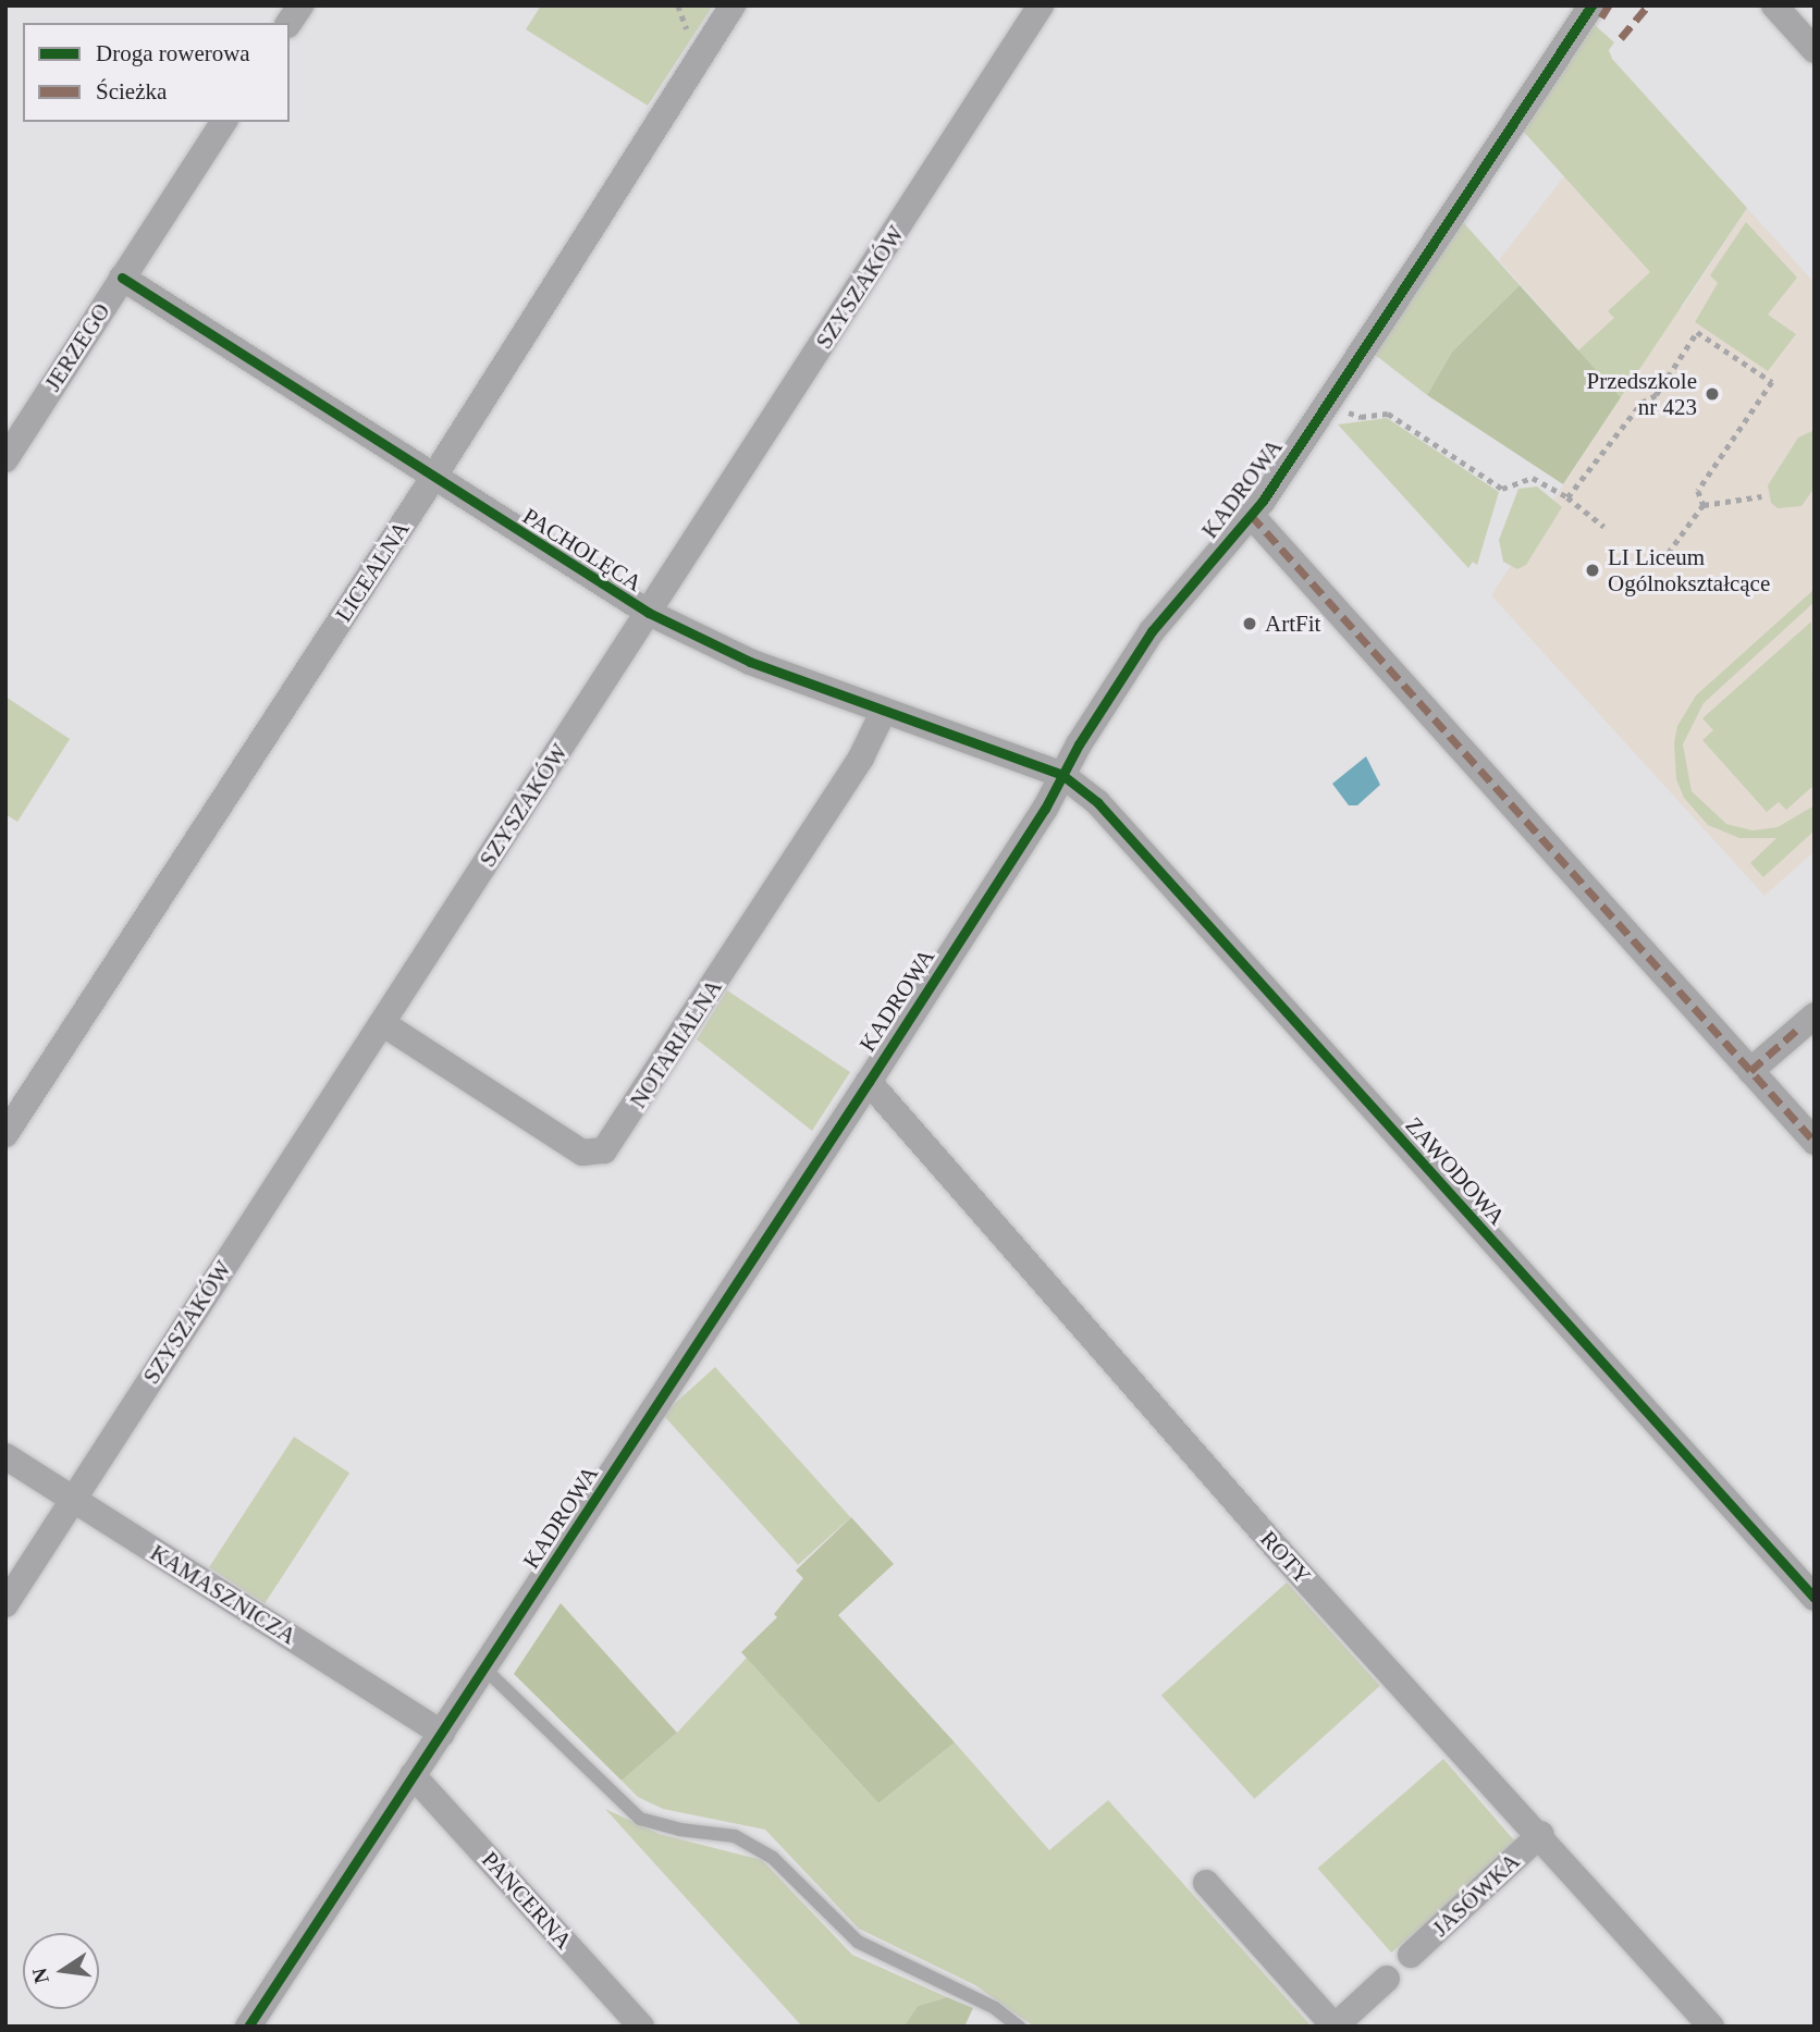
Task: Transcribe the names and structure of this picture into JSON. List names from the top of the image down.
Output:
{
  "streets": {
    "street": [
      "SZYSZAKÓW",
      "JERZEGO",
      "KADROWA",
      "PACHOLĘCA",
      "LICEALNA",
      "NOTARIALNA",
      "ZAWODOWA",
      "ROTY",
      "KAMASZNICZA",
      "JASÓWKA",
      "PANCERNA"
    ]
  },
  "crossings": [
    ["SZYSZAKÓW", "PACHOLĘCA"],
    ["SZYSZAKÓW", "NOTARIALNA"],
    ["SZYSZAKÓW", "KAMASZNICZA"],
    ["JERZEGO", "PACHOLĘCA"],
    ["KADROWA", "PACHOLĘCA"],
    ["KADROWA", "ZAWODOWA"],
    ["KADROWA", "ROTY"],
    ["KADROWA", "KAMASZNICZA"],
    ["KADROWA", "PANCERNA"],
    ["PACHOLĘCA", "LICEALNA"],
    ["PACHOLĘCA", "NOTARIALNA"],
    ["PACHOLĘCA", "ZAWODOWA"],
    ["ROTY", "JASÓWKA"]
  ],
  "places": ["Przedszkole nr 423", "LI Liceum Ogólnokształcące", "ArtFit"],
  "legend": ["Droga rowerowa", "Ścieżka"],
  "north": "left"
}
